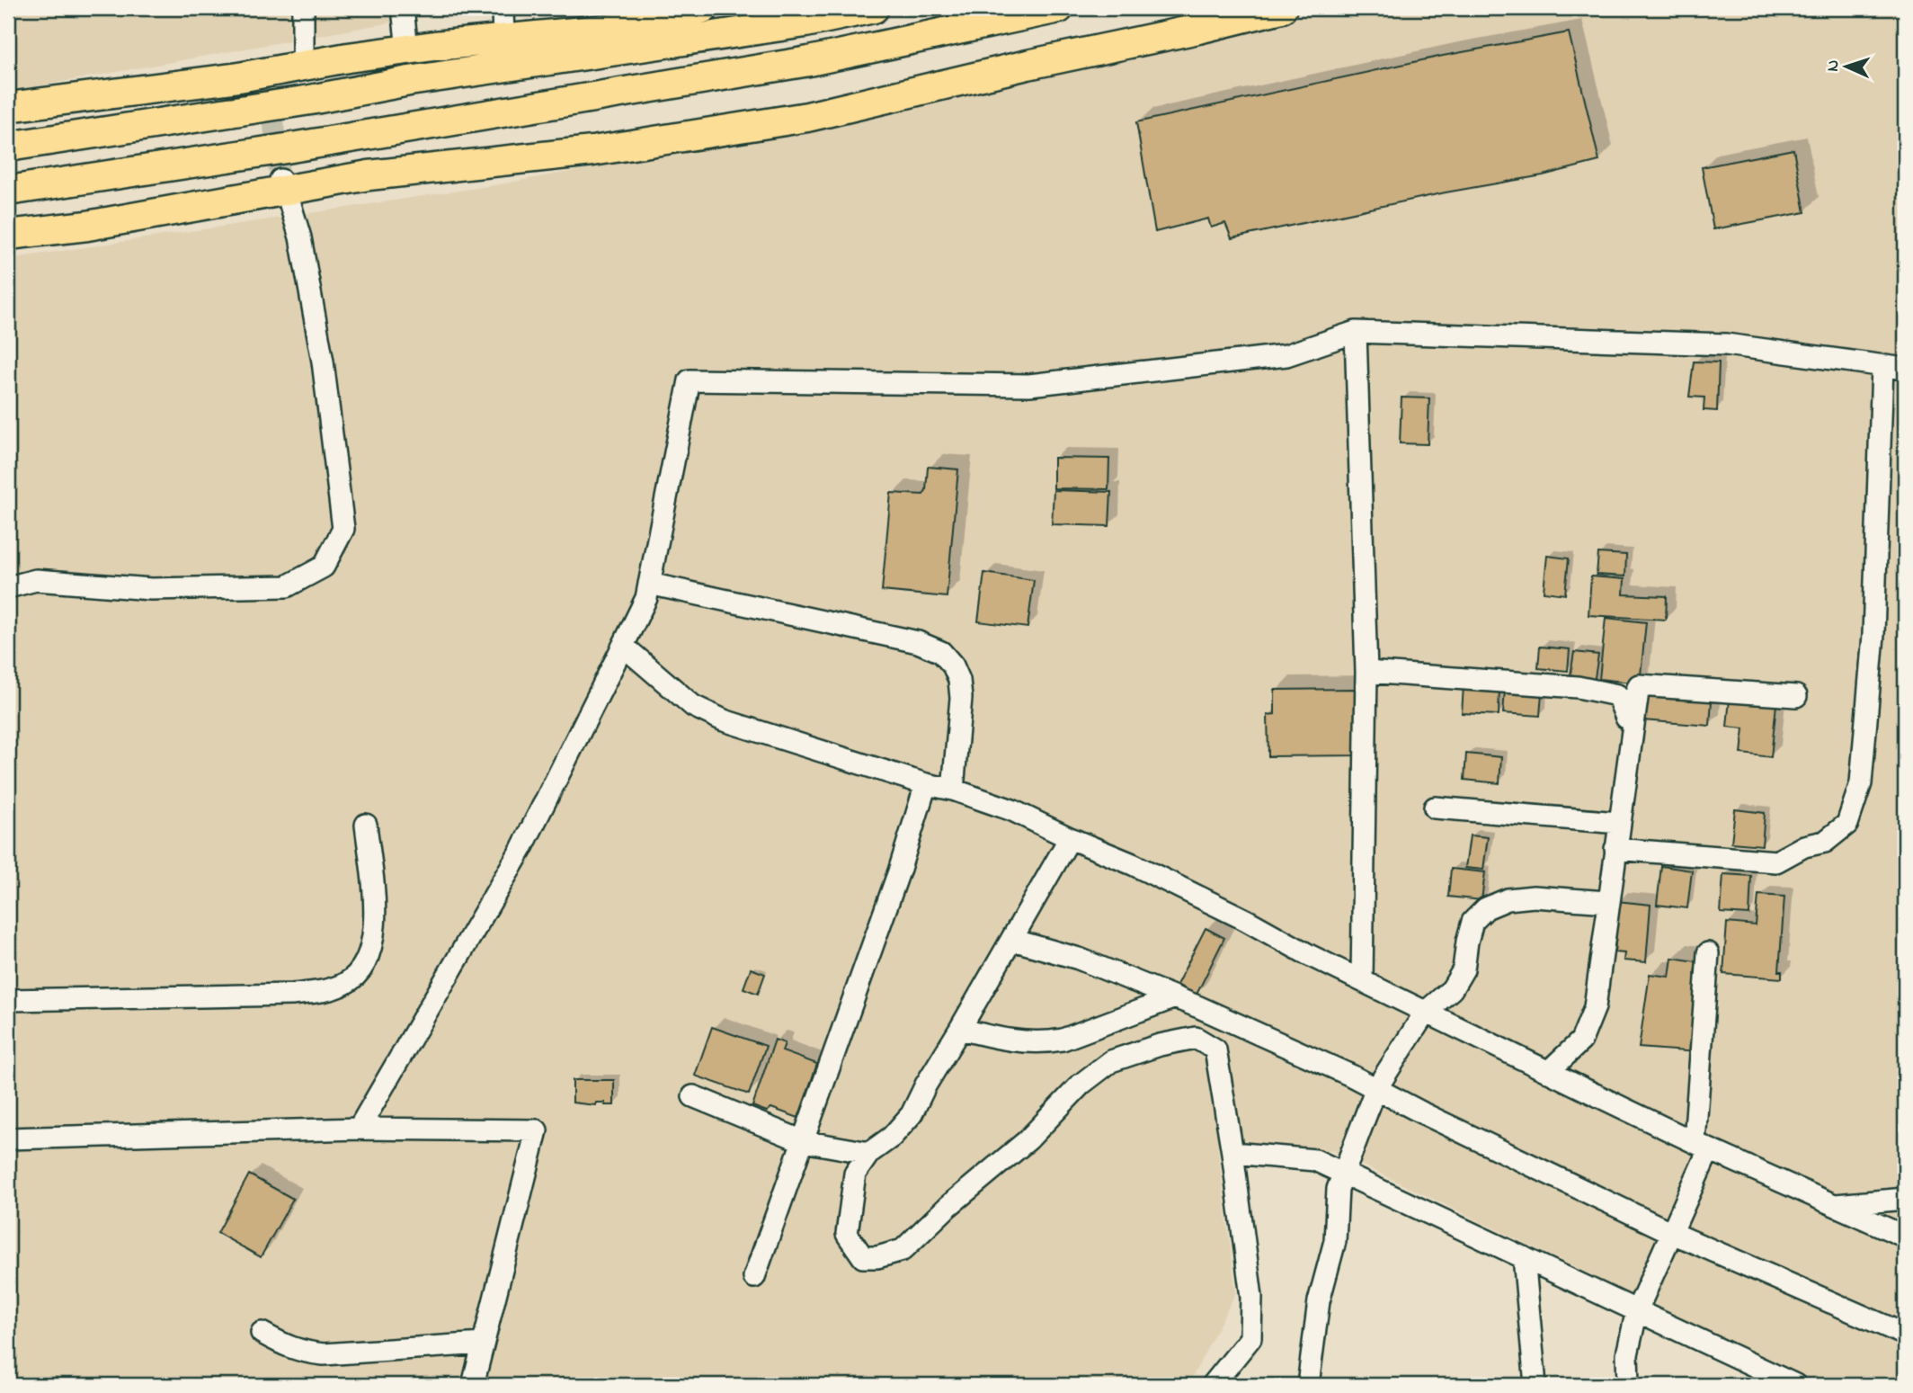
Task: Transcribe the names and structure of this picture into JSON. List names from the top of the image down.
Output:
{
  "north": "left"
}
